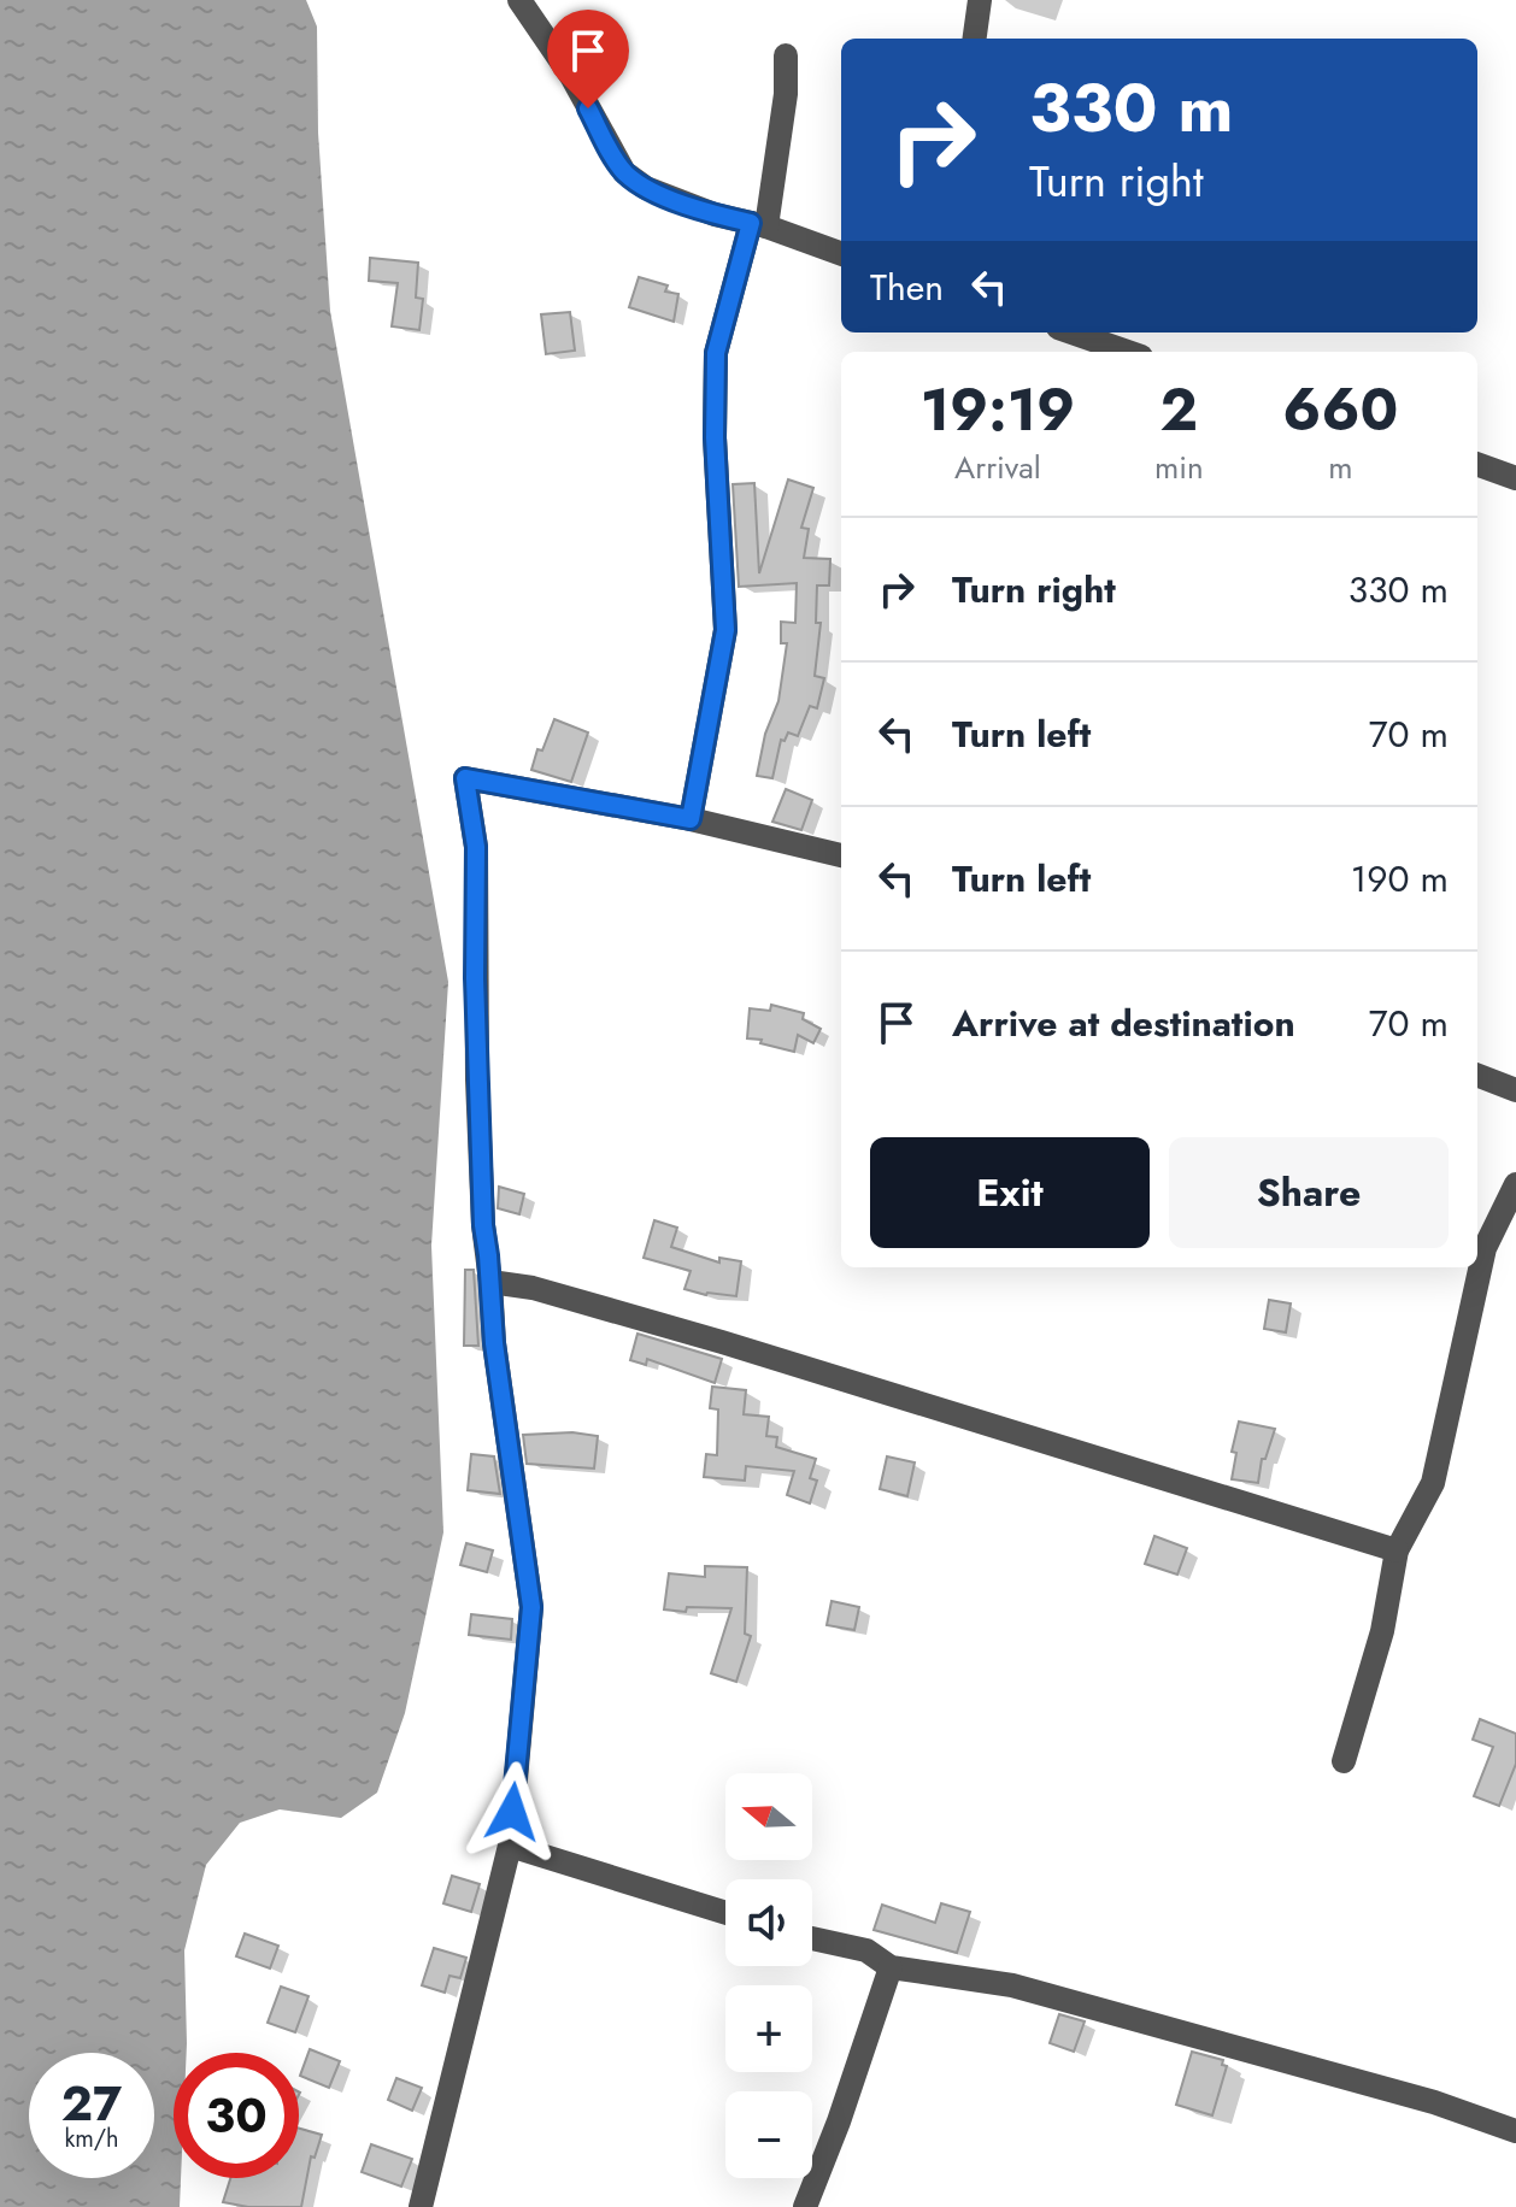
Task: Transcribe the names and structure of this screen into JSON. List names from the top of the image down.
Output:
{
  "north": "left",
  "page": {
    "turn": ["330 m", "Turn right"],
    "then": "Then",
    "eta": [
      "19:19",
      "Arrival",
      "2",
      "min",
      "660",
      "m"
    ],
    "list": [
      {
        "name": "Turn right",
        "value": "330 m"
      },
      {
        "name": "Turn left",
        "value": "70 m"
      },
      {
        "name": "Turn left",
        "value": "190 m"
      },
      {
        "name": "Arrive at destination",
        "value": "70 m"
      }
    ],
    "buttons": ["Exit", "Share"],
    "map_buttons": ["+", "−"],
    "speed": "27 km/h",
    "limit": "30"
  }
}
